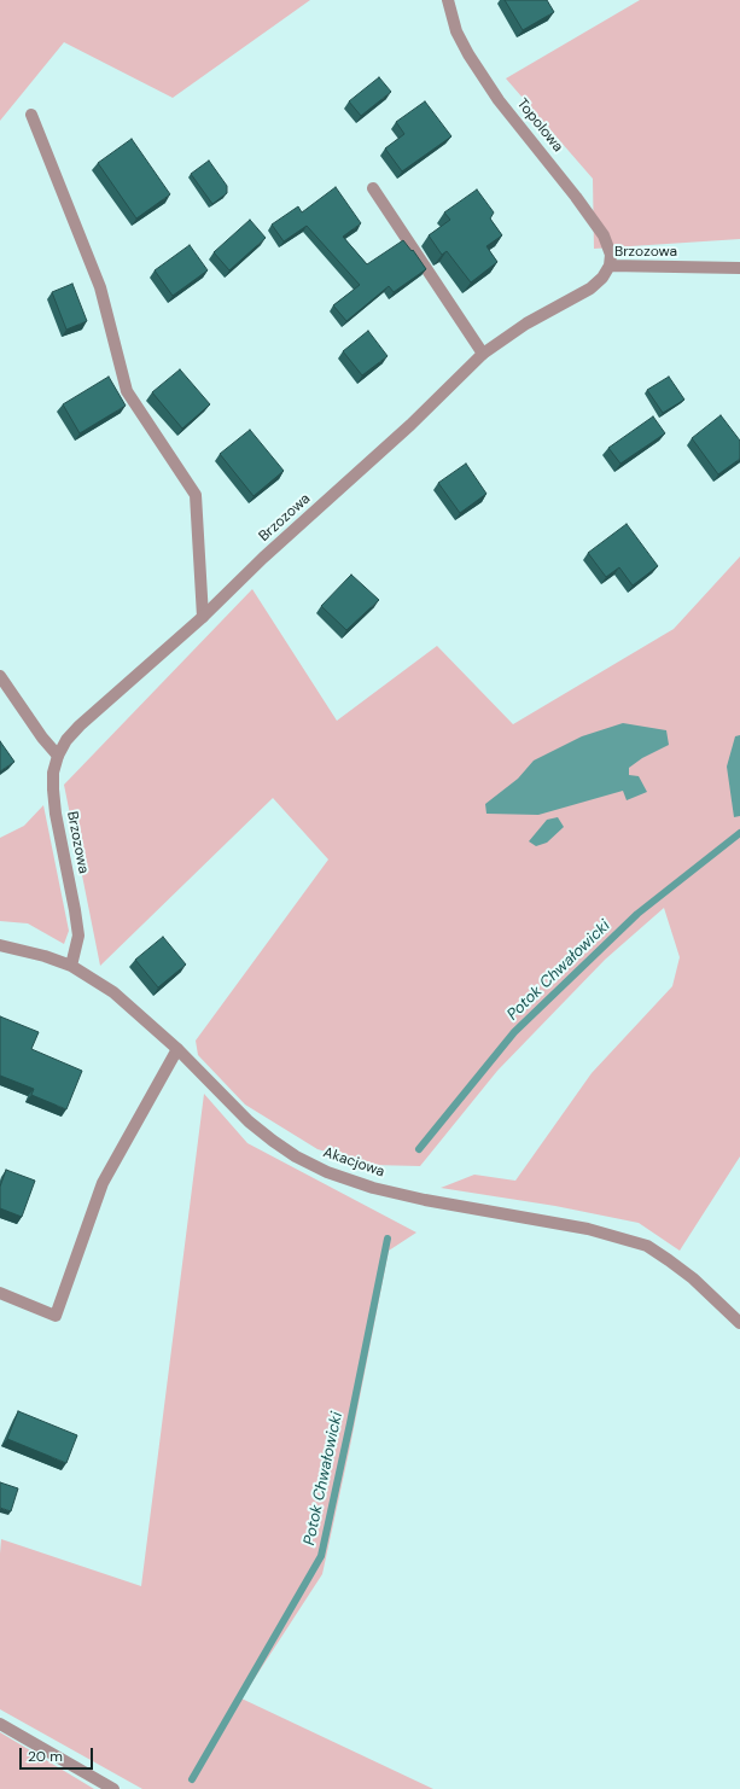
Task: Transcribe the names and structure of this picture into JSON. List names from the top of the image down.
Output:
{
  "streets": {
    "street": ["Topolowa", "Brzozowa", "Akacjowa"]
  },
  "crossings": [
    ["Topolowa", "Brzozowa"],
    ["Brzozowa", "Akacjowa"]
  ],
  "water": ["Potok Chwałowicki"],
  "scale_bar": "20 m"
}
